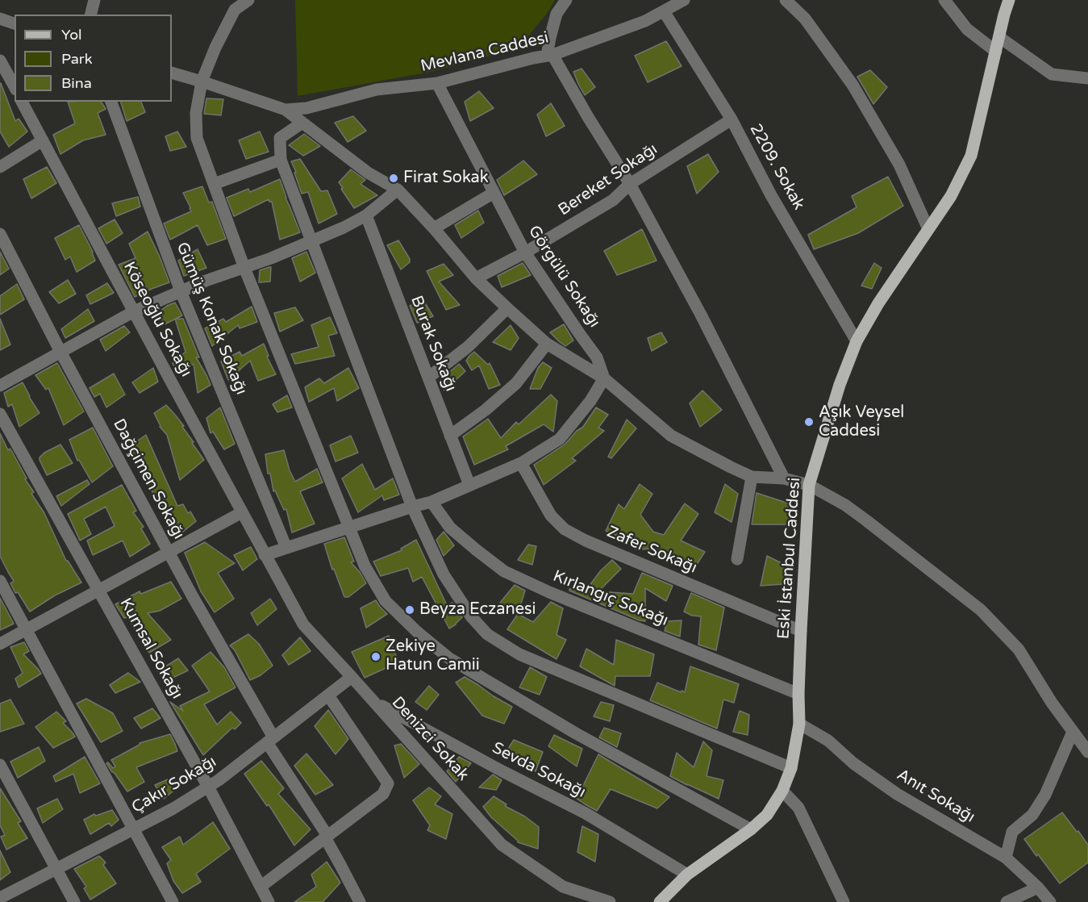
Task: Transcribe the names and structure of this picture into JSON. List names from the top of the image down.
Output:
{
  "streets": {
    "main road": ["Eski İstanbul Caddesi"],
    "street": [
      "Mevlana Caddesi",
      "2209. Sokak",
      "Bereket Sokağı",
      "Görgülü Sokağı",
      "Gümüş Konak Sokağı",
      "Köseoğlu Sokağı",
      "Burak Sokağı",
      "Dağçimen Sokağı",
      "Zafer Sokağı",
      "Kırlangıç Sokağı",
      "Kumsal Sokağı",
      "Denizci Sokak",
      "Sevda Sokağı",
      "Çakır Sokağı",
      "Anıt Sokağı"
    ]
  },
  "crossings": [
    ["Mevlana Caddesi", "2209. Sokak"],
    ["Mevlana Caddesi", "Görgülü Sokağı"],
    ["2209. Sokak", "Bereket Sokağı"],
    ["2209. Sokak", "Eski İstanbul Caddesi"],
    ["Bereket Sokağı", "Görgülü Sokağı"],
    ["Köseoğlu Sokağı", "Denizci Sokak"],
    ["Dağçimen Sokağı", "Çakır Sokağı"],
    ["Zafer Sokağı", "Eski İstanbul Caddesi"],
    ["Eski İstanbul Caddesi", "Kırlangıç Sokağı"],
    ["Eski İstanbul Caddesi", "Sevda Sokağı"],
    ["Eski İstanbul Caddesi", "Anıt Sokağı"],
    ["Kumsal Sokağı", "Çakır Sokağı"],
    ["Denizci Sokak", "Sevda Sokağı"],
    ["Denizci Sokak", "Çakır Sokağı"]
  ],
  "places": [
    "Firat Sokak",
    "Aşık Veysel Caddesi",
    "Beyza Eczanesi",
    "Zekiye Hatun Camii"
  ],
  "legend": ["Yol", "Park", "Bina"]
}
